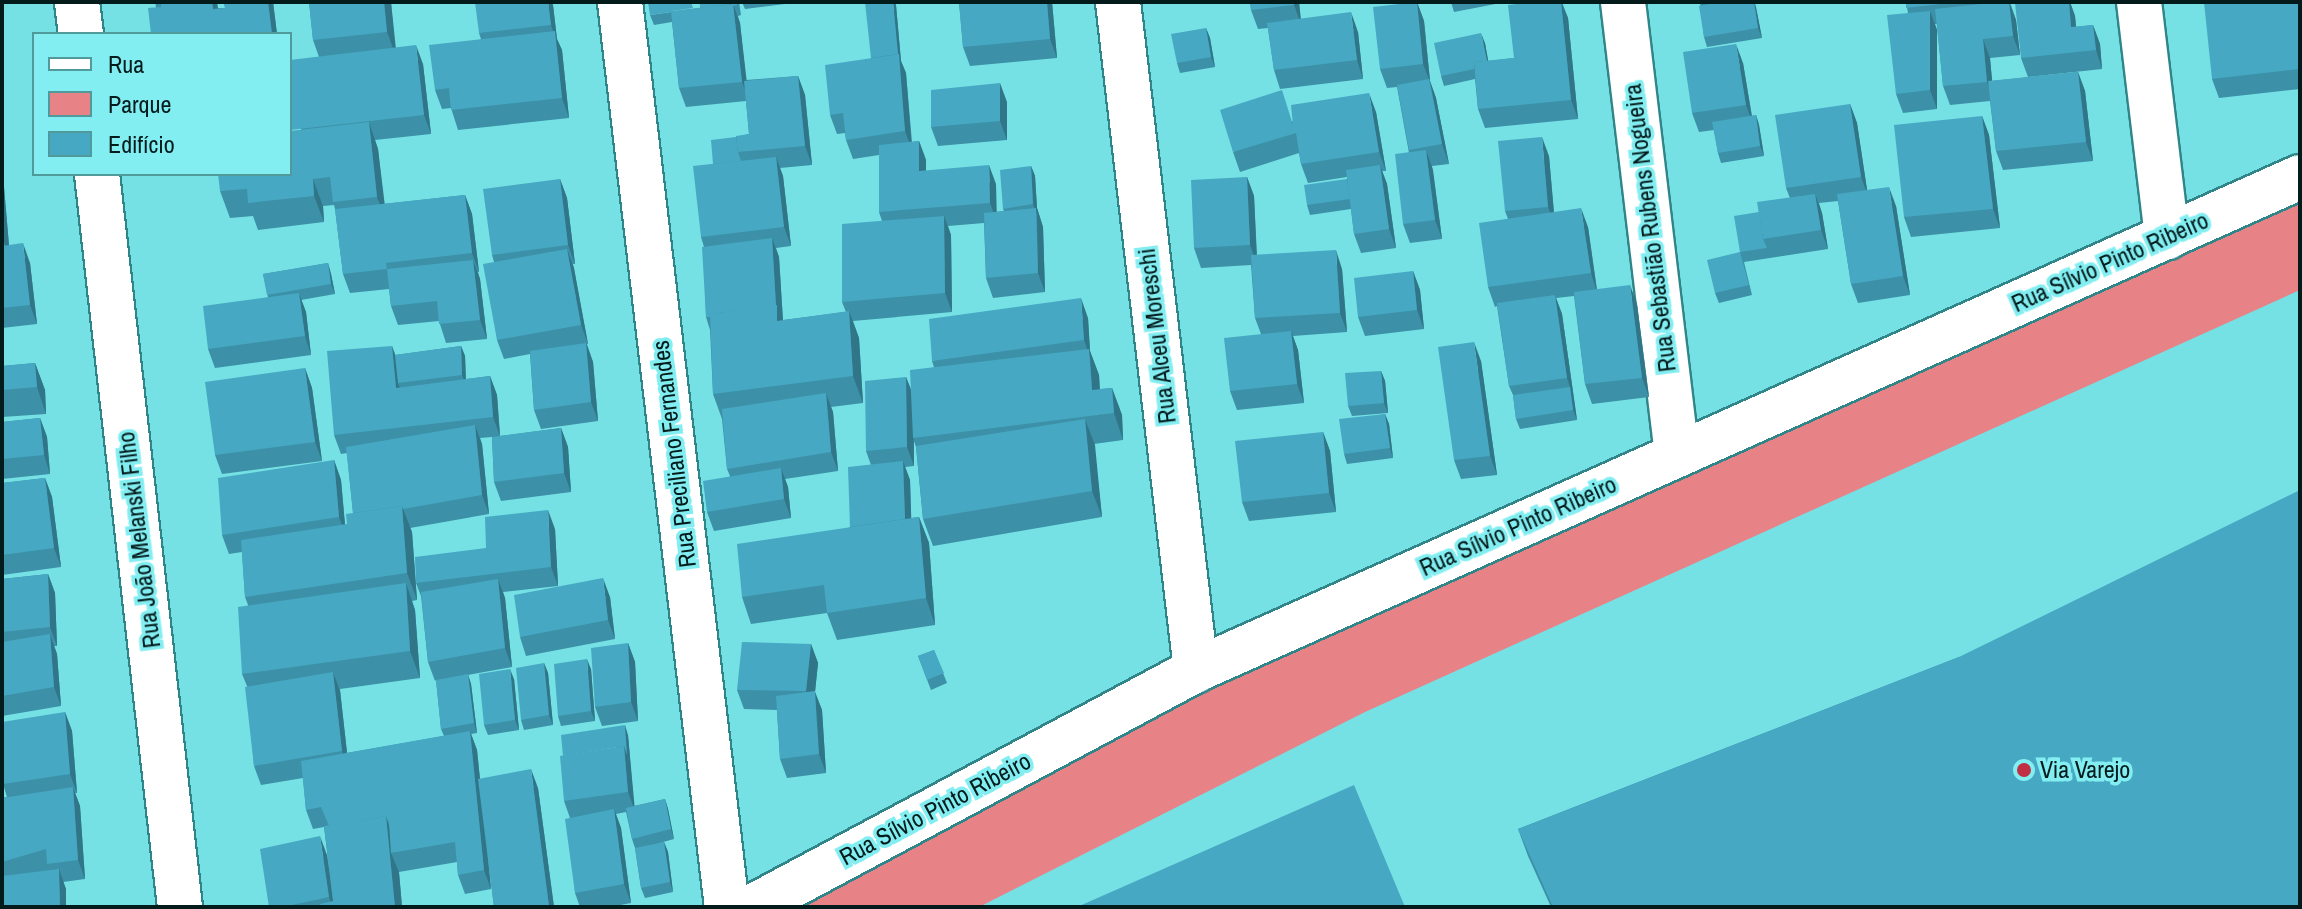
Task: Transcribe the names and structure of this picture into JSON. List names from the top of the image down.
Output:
{
  "streets": {
    "street": [
      "Rua Sebastião Rubens Nogueira",
      "Rua Sílvio Pinto Ribeiro",
      "Rua Alceu Moreschi",
      "Rua Preciliano Fernandes",
      "Rua João Melanski Filho"
    ]
  },
  "crossings": [
    ["Rua Sebastião Rubens Nogueira", "Rua Sílvio Pinto Ribeiro"],
    ["Rua Sílvio Pinto Ribeiro", "Rua Alceu Moreschi"]
  ],
  "places": ["Via Varejo"],
  "legend": ["Rua", "Parque", "Edifício"]
}
